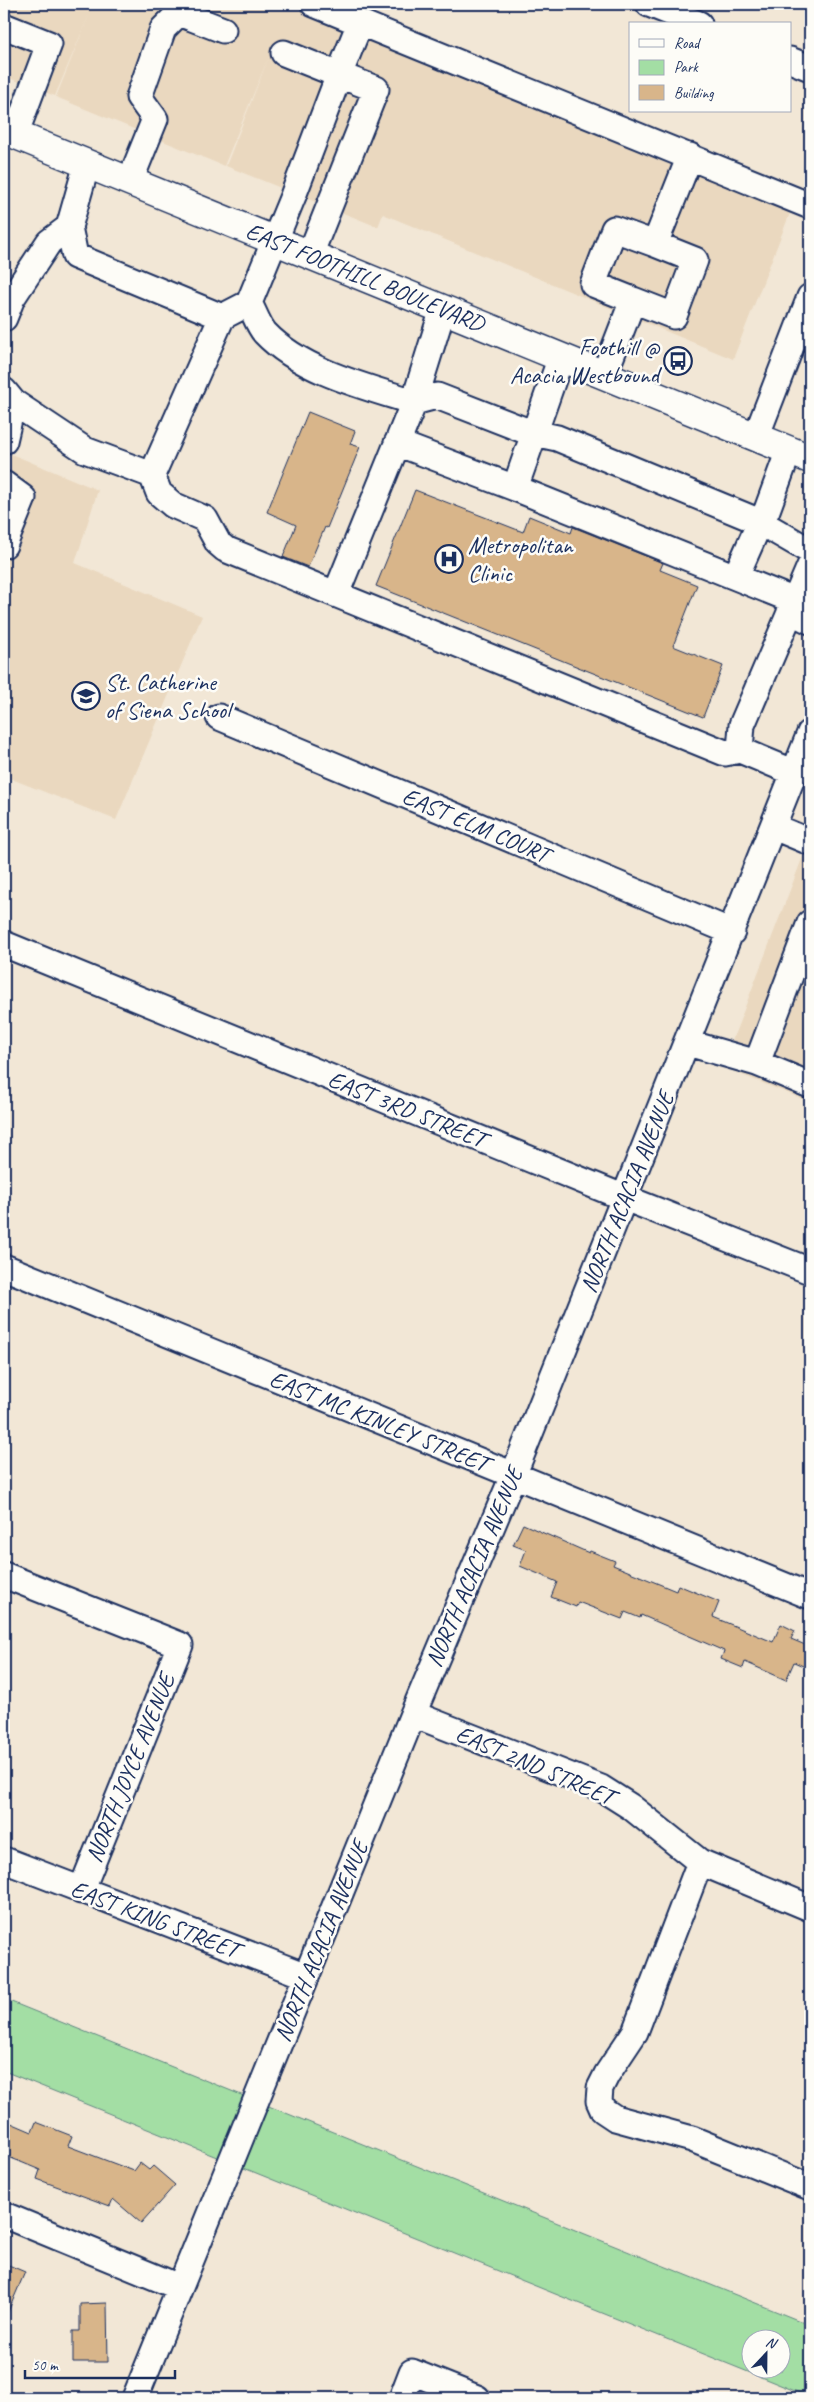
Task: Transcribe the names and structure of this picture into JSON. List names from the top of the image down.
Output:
{
  "streets": {
    "main road": ["EAST FOOTHILL BOULEVARD"],
    "street": [
      "EAST ELM COURT",
      "EAST 3RD STREET",
      "NORTH ACACIA AVENUE",
      "EAST MC KINLEY STREET",
      "EAST 2ND STREET",
      "NORTH JOYCE AVENUE",
      "EAST KING STREET"
    ]
  },
  "crossings": [
    ["EAST ELM COURT", "NORTH ACACIA AVENUE"],
    ["EAST 3RD STREET", "NORTH ACACIA AVENUE"],
    ["NORTH ACACIA AVENUE", "EAST MC KINLEY STREET"],
    ["NORTH ACACIA AVENUE", "EAST 2ND STREET"],
    ["NORTH ACACIA AVENUE", "EAST KING STREET"],
    ["NORTH JOYCE AVENUE", "EAST KING STREET"]
  ],
  "places": {
    "bus stop": ["Foothill @ Acacia Westbound"],
    "hospital": ["Metropolitan Clinic"],
    "school or university": ["St. Catherine of Siena School"]
  },
  "legend": ["Road", "Park", "Building"],
  "scale_bar": "50 m",
  "north": "top"
}
